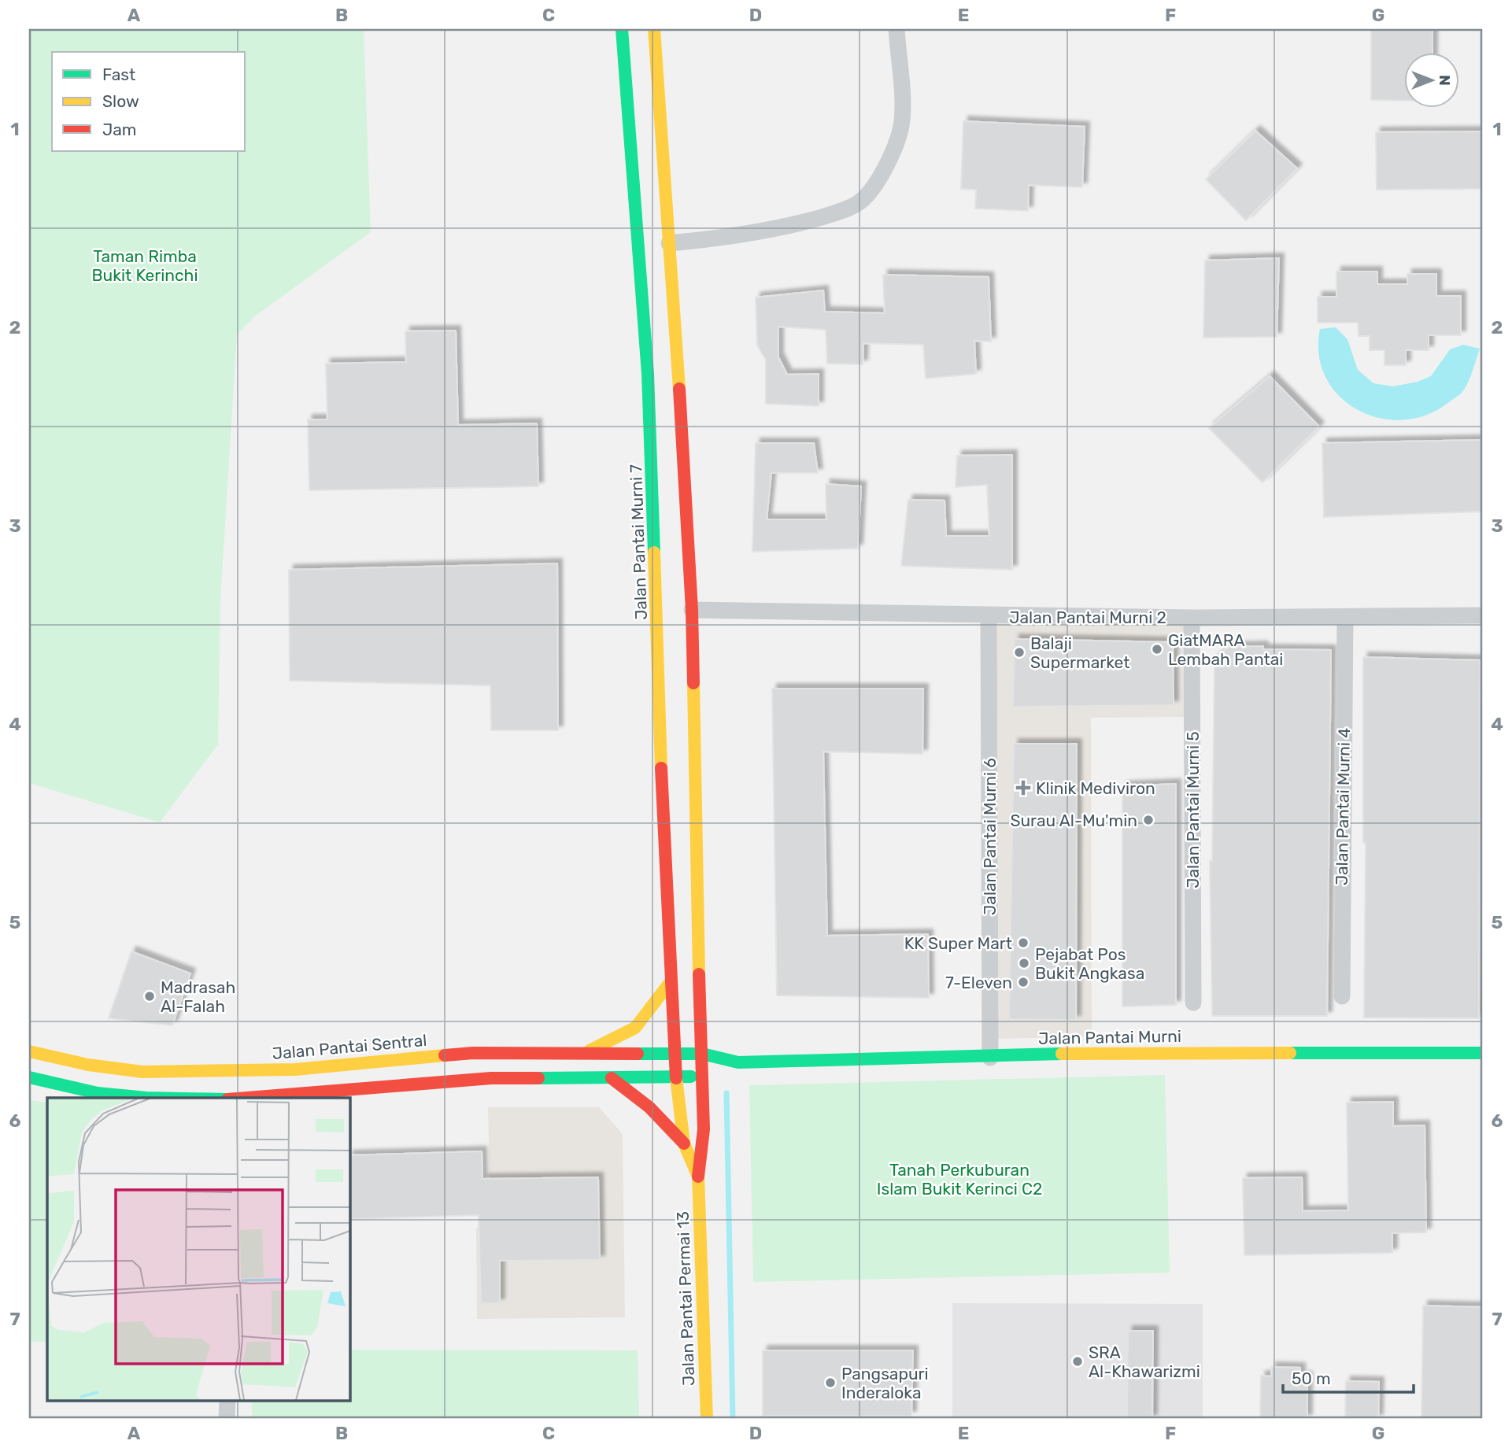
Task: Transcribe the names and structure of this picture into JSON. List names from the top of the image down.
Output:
{
  "streets": {
    "main road": [
      "Jalan Pantai Murni 7",
      "Jalan Pantai Murni",
      "Jalan Pantai Sentral",
      "Jalan Pantai Permai 13"
    ],
    "street": [
      "Jalan Pantai Murni 2",
      "Jalan Pantai Murni 4",
      "Jalan Pantai Murni 5",
      "Jalan Pantai Murni 6"
    ]
  },
  "crossings": [
    ["Jalan Pantai Murni 7", "Jalan Pantai Murni"],
    ["Jalan Pantai Murni 7", "Jalan Pantai Sentral"],
    ["Jalan Pantai Murni 7", "Jalan Pantai Permai 13"],
    ["Jalan Pantai Murni 2", "Jalan Pantai Murni 4"],
    ["Jalan Pantai Murni 2", "Jalan Pantai Murni 5"],
    ["Jalan Pantai Murni 2", "Jalan Pantai Murni 6"],
    ["Jalan Pantai Murni 6", "Jalan Pantai Murni"],
    ["Jalan Pantai Murni", "Jalan Pantai Sentral"],
    ["Jalan Pantai Murni", "Jalan Pantai Permai 13"],
    ["Jalan Pantai Sentral", "Jalan Pantai Permai 13"]
  ],
  "parks": ["Taman Rimba Bukit Kerinchi", "Tanah Perkuburan Islam Bukit Kerinci C2"],
  "places": {
    "other": [
      "GiatMARA Lembah Pantai",
      "Balaji Supermarket",
      "Surau Al-Mu'min",
      "KK Super Mart",
      "Pejabat Pos Bukit Angkasa",
      "7-Eleven",
      "Madrasah Al-Falah",
      "SRA Al-Khawarizmi",
      "Pangsapuri Inderaloka"
    ],
    "health": ["Klinik Mediviron"]
  },
  "legend": ["Fast", "Slow", "Jam"],
  "scale_bar": "50 m",
  "north": "right",
  "grid": {
    "columns": [
      "A",
      "B",
      "C",
      "D",
      "E",
      "F",
      "G"
    ],
    "rows": [
      "1",
      "2",
      "3",
      "4",
      "5",
      "6",
      "7"
    ]
  }
}
